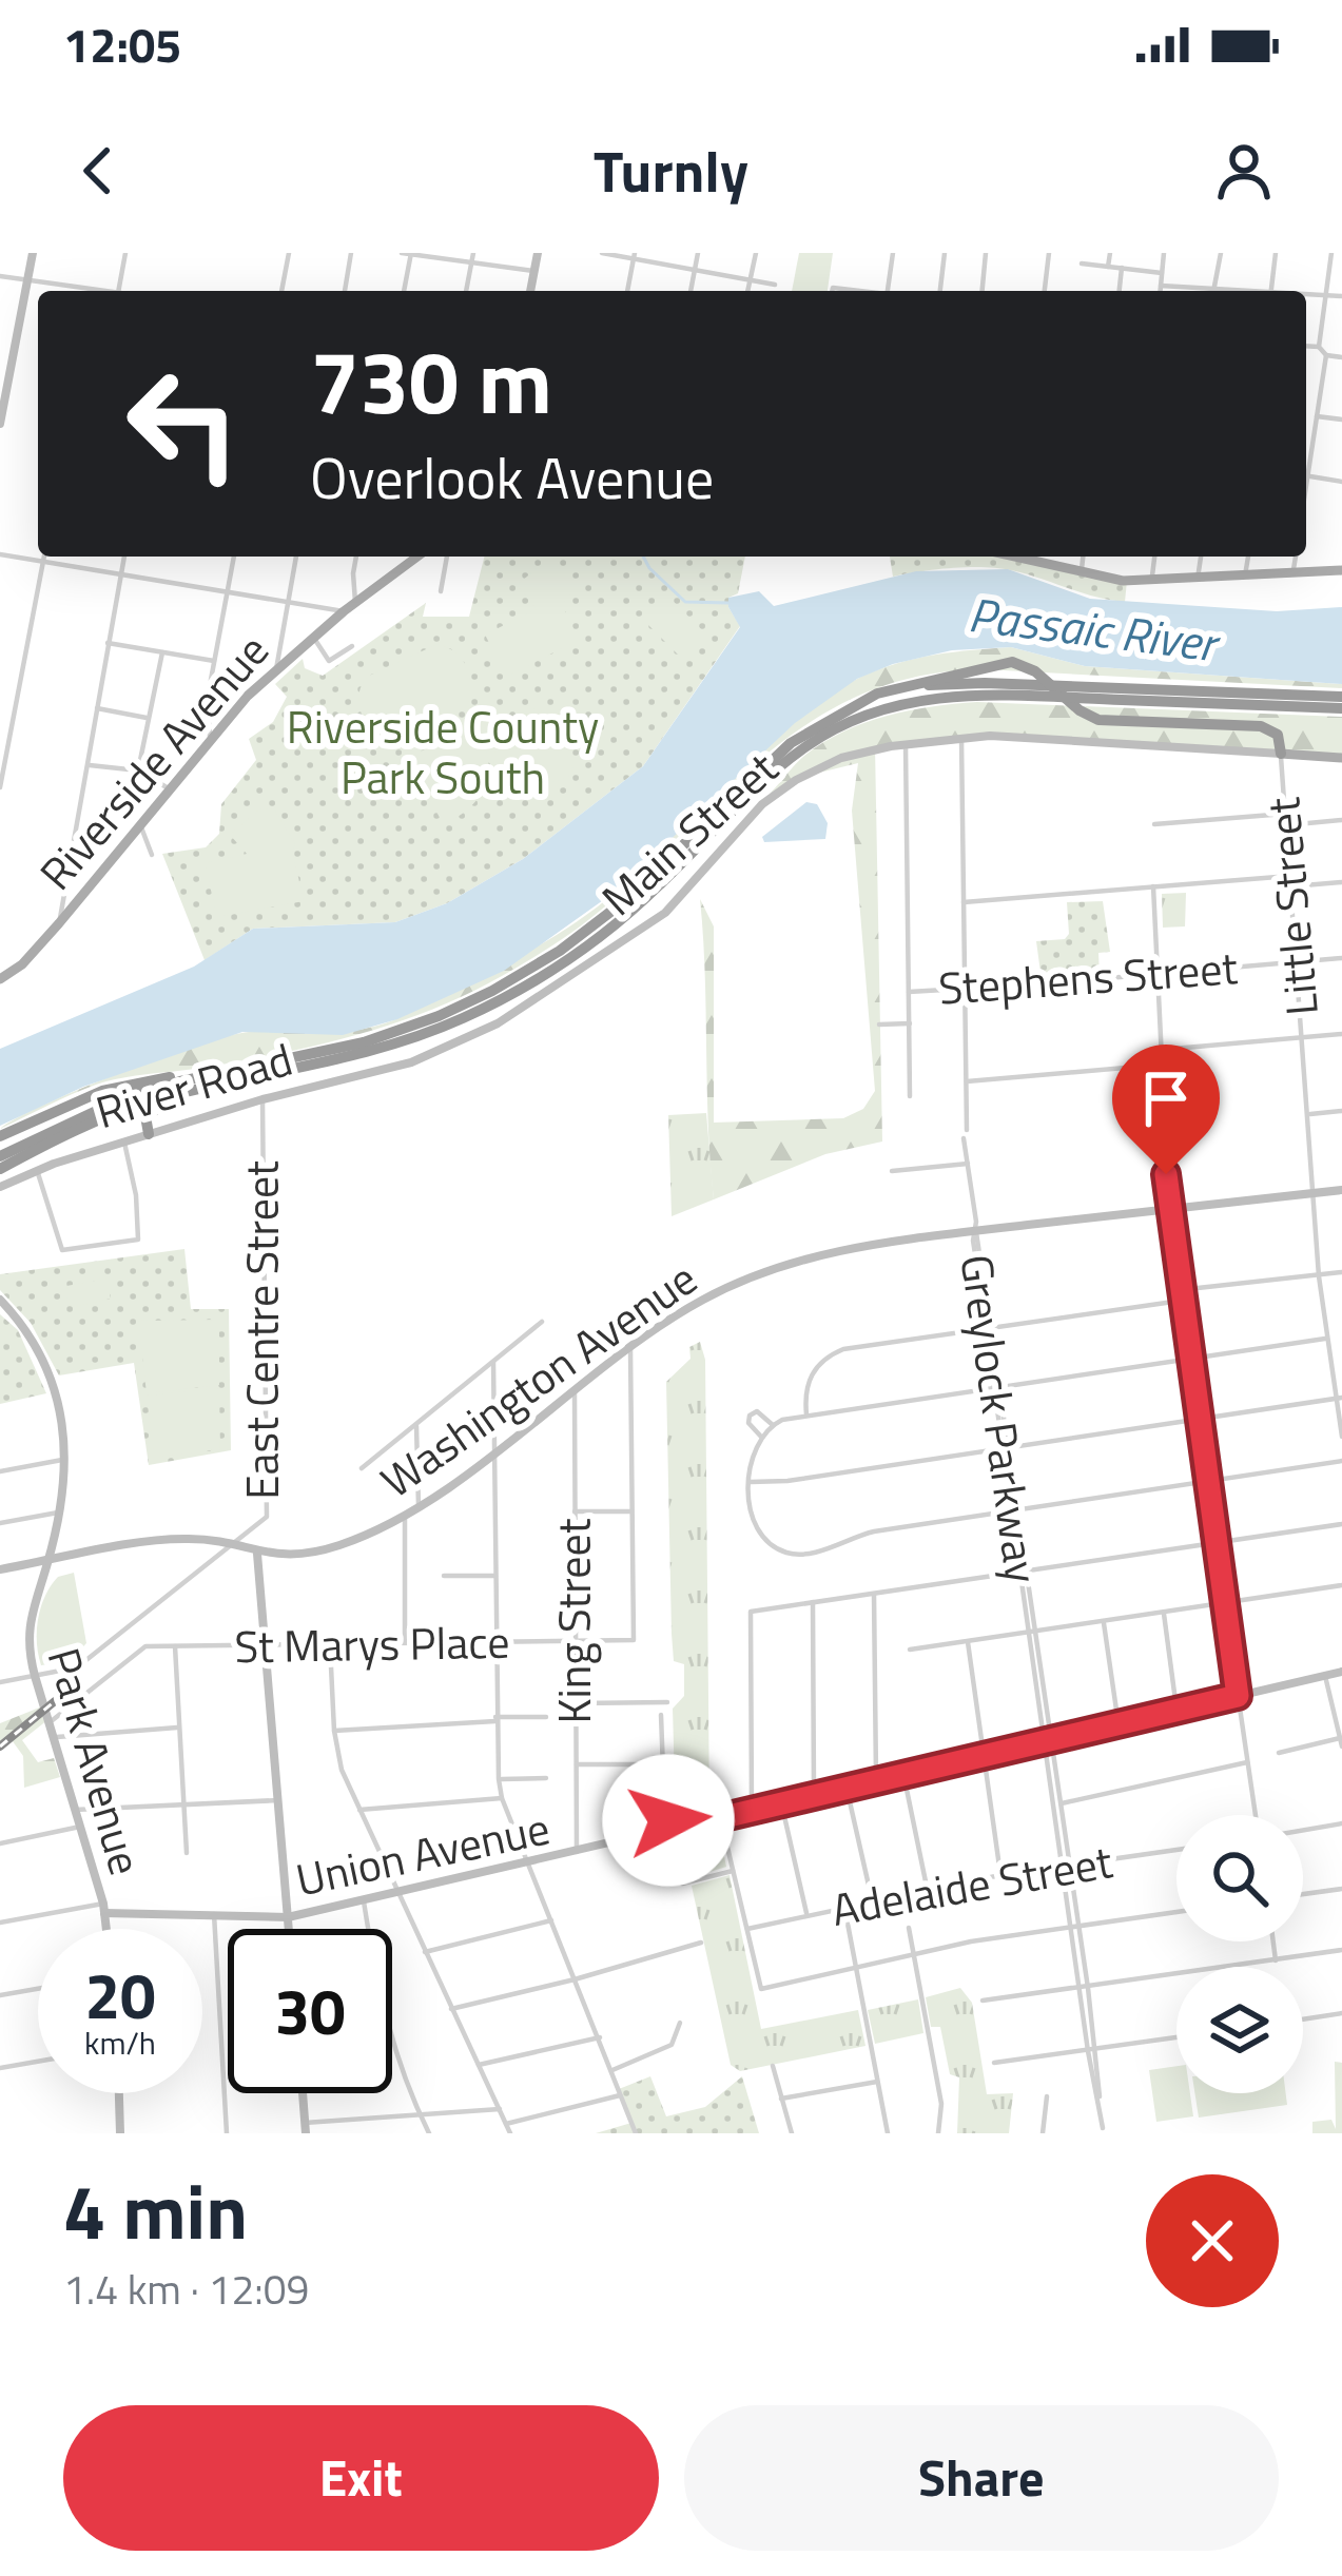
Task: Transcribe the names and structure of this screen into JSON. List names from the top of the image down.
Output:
{
  "streets": {
    "main road": ["Riverside Avenue", "Main Street"],
    "street": [
      "Little Street",
      "Stephens Street",
      "River Road",
      "East Centre Street",
      "Washington Avenue",
      "Greylock Parkway",
      "King Street",
      "St Marys Place",
      "Park Avenue",
      "Union Avenue",
      "Adelaide Street"
    ]
  },
  "crossings": [
    ["Main Street", "Little Street"],
    ["Main Street", "River Road"],
    ["Main Street", "Greylock Parkway"],
    ["Little Street", "Stephens Street"],
    ["Little Street", "Washington Avenue"],
    ["Stephens Street", "Greylock Parkway"],
    ["River Road", "East Centre Street"],
    ["East Centre Street", "Washington Avenue"],
    ["Washington Avenue", "Greylock Parkway"],
    ["Washington Avenue", "King Street"],
    ["Washington Avenue", "Park Avenue"],
    ["Greylock Parkway", "Union Avenue"],
    ["Greylock Parkway", "Adelaide Street"],
    ["King Street", "St Marys Place"],
    ["King Street", "Union Avenue"],
    ["St Marys Place", "Park Avenue"],
    ["Park Avenue", "Union Avenue"]
  ],
  "water": ["Passaic River"],
  "parks": ["Riverside County Park South"],
  "page": {
    "status": "12:05",
    "header": "Turnly",
    "turn": ["730 m", "Overlook Avenue"],
    "speed": "20 km/h",
    "limit": "30",
    "heading": ["4 min", "1.4 km · 12:09"],
    "buttons": ["Exit", "Share"]
  }
}
